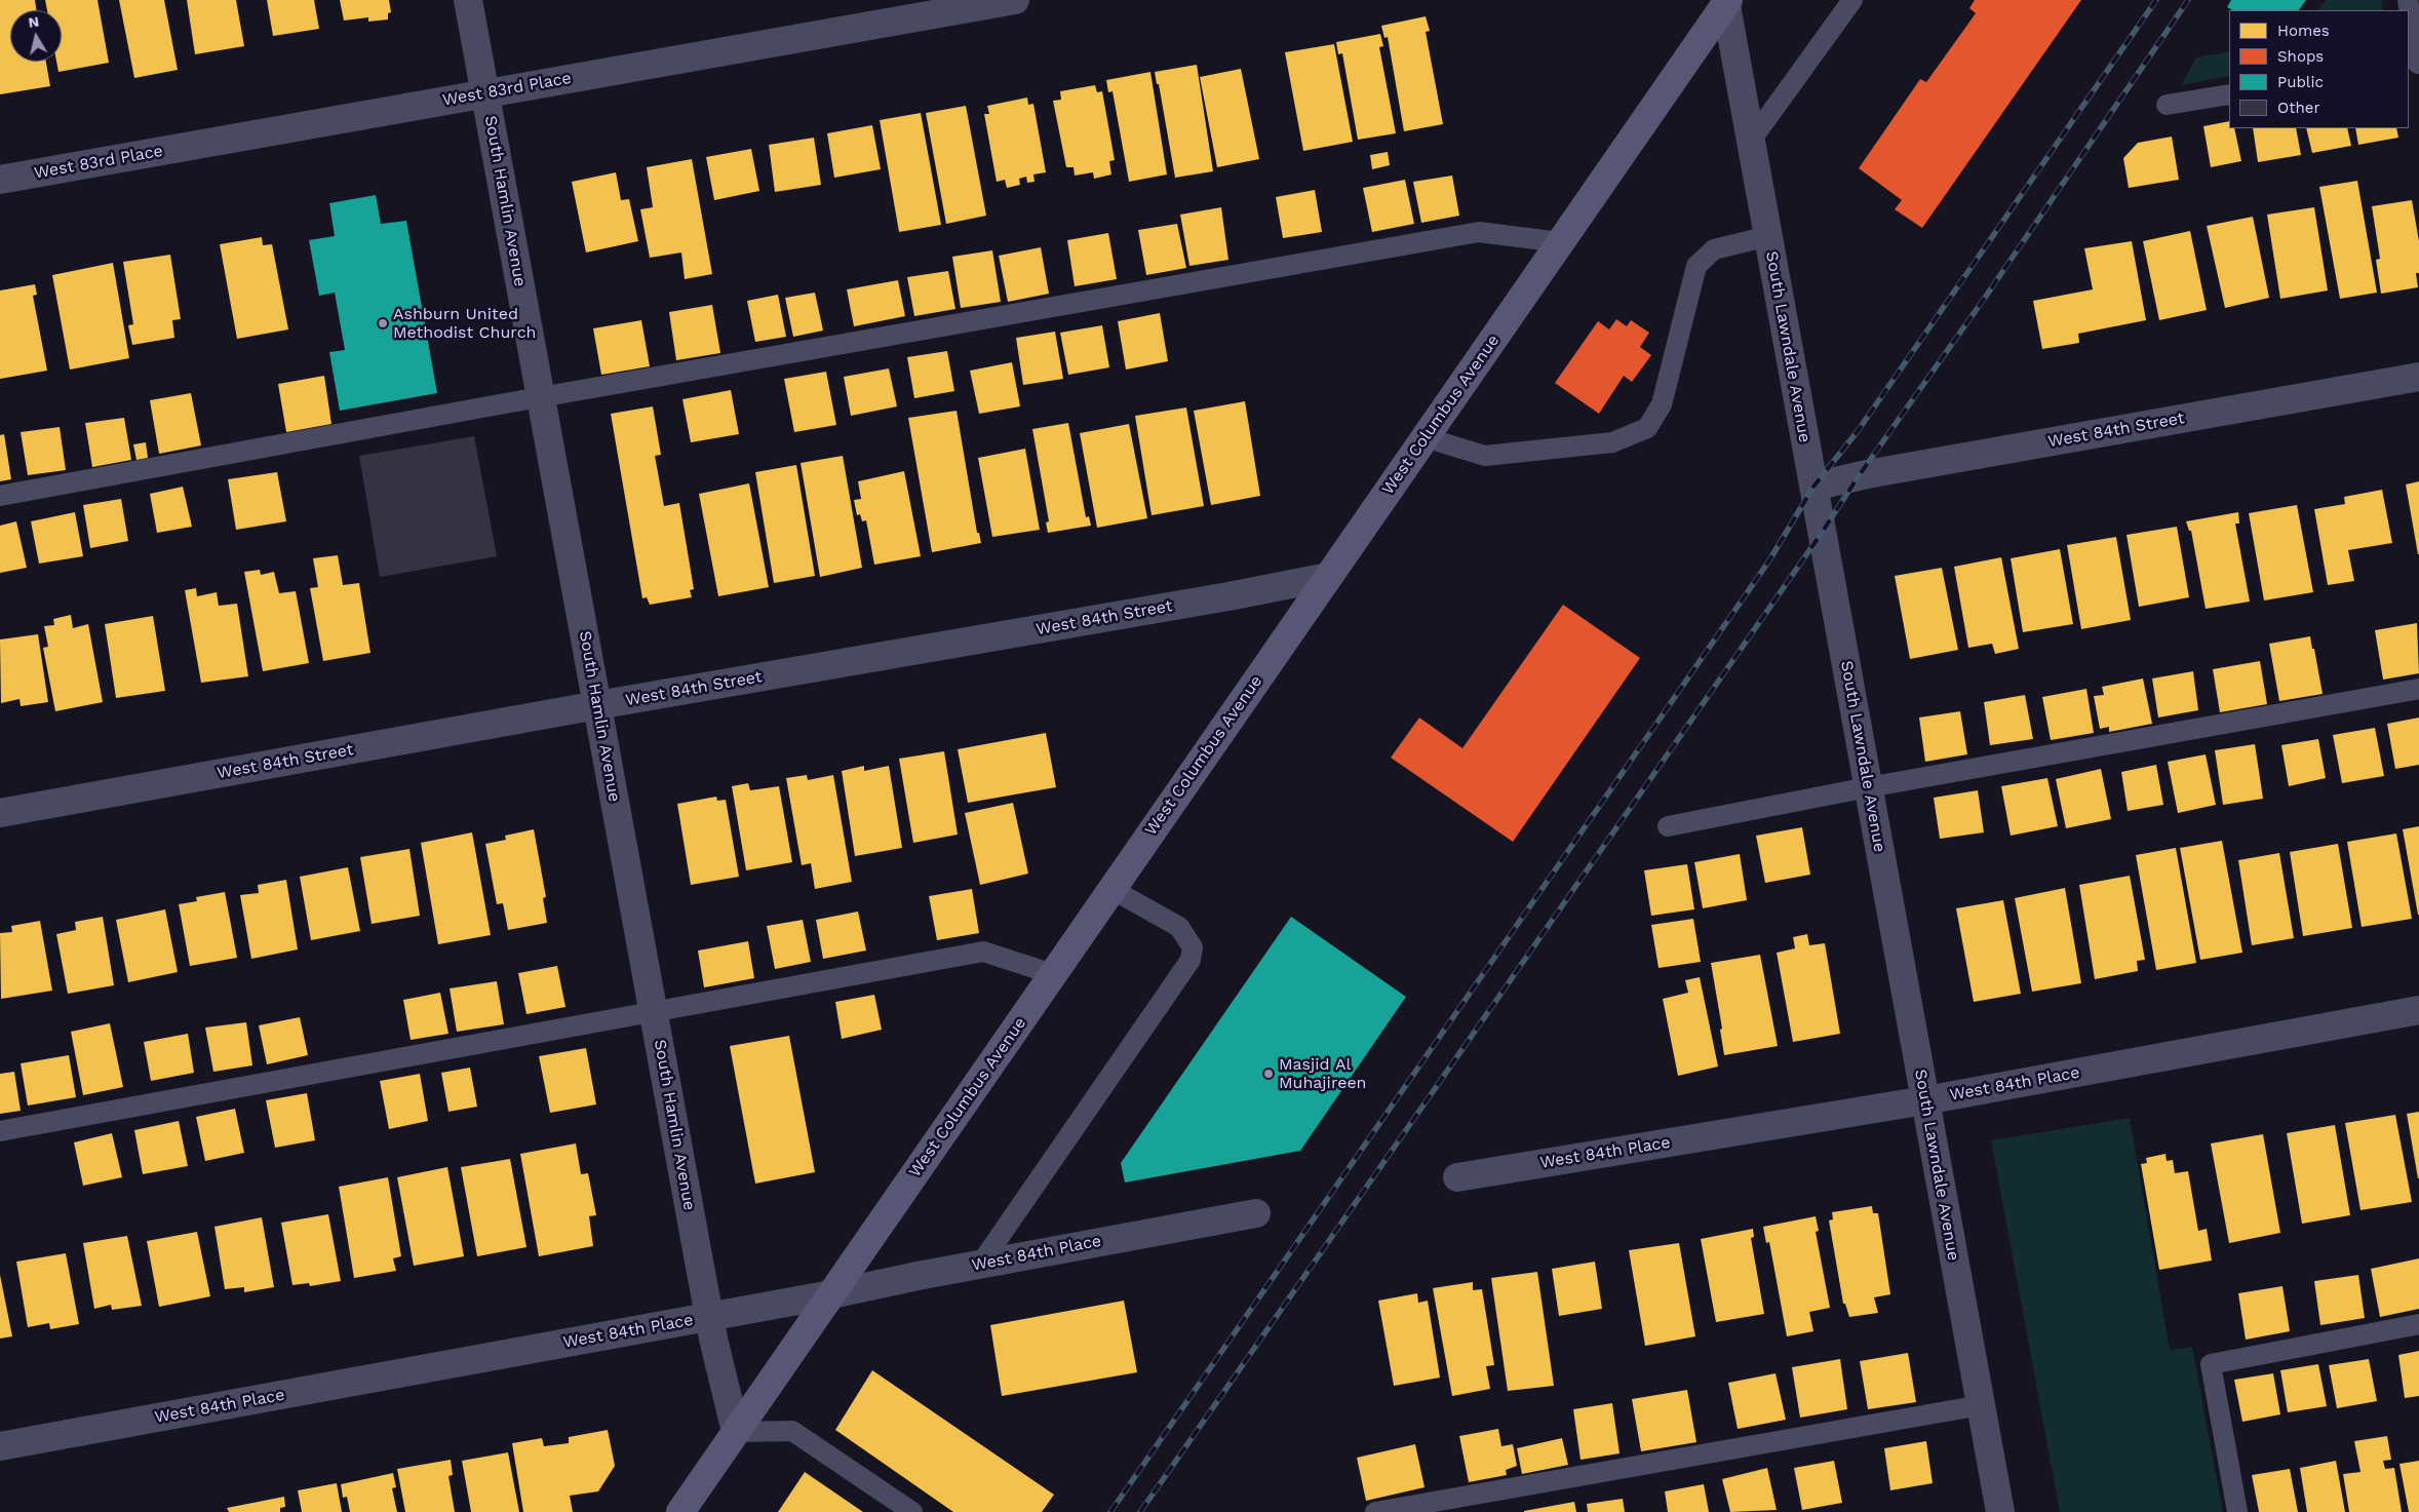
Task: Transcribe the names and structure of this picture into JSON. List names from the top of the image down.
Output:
{
  "streets": {
    "main road": ["West Columbus Avenue"],
    "street": [
      "West 83rd Place",
      "South Hamlin Avenue",
      "South Lawndale Avenue",
      "West 84th Street",
      "West 84th Place"
    ]
  },
  "crossings": [
    ["West 83rd Place", "South Hamlin Avenue"],
    ["South Hamlin Avenue", "West Columbus Avenue"],
    ["South Hamlin Avenue", "West 84th Street"],
    ["South Hamlin Avenue", "West 84th Place"],
    ["South Lawndale Avenue", "West Columbus Avenue"],
    ["South Lawndale Avenue", "West 84th Street"],
    ["South Lawndale Avenue", "West 84th Place"],
    ["West Columbus Avenue", "West 84th Street"],
    ["West Columbus Avenue", "West 84th Place"]
  ],
  "places": ["Ashburn United Methodist Church", "Masjid Al Muhajireen"],
  "legend": [
    "Homes",
    "Shops",
    "Public",
    "Other"
  ],
  "north": "top"
}
